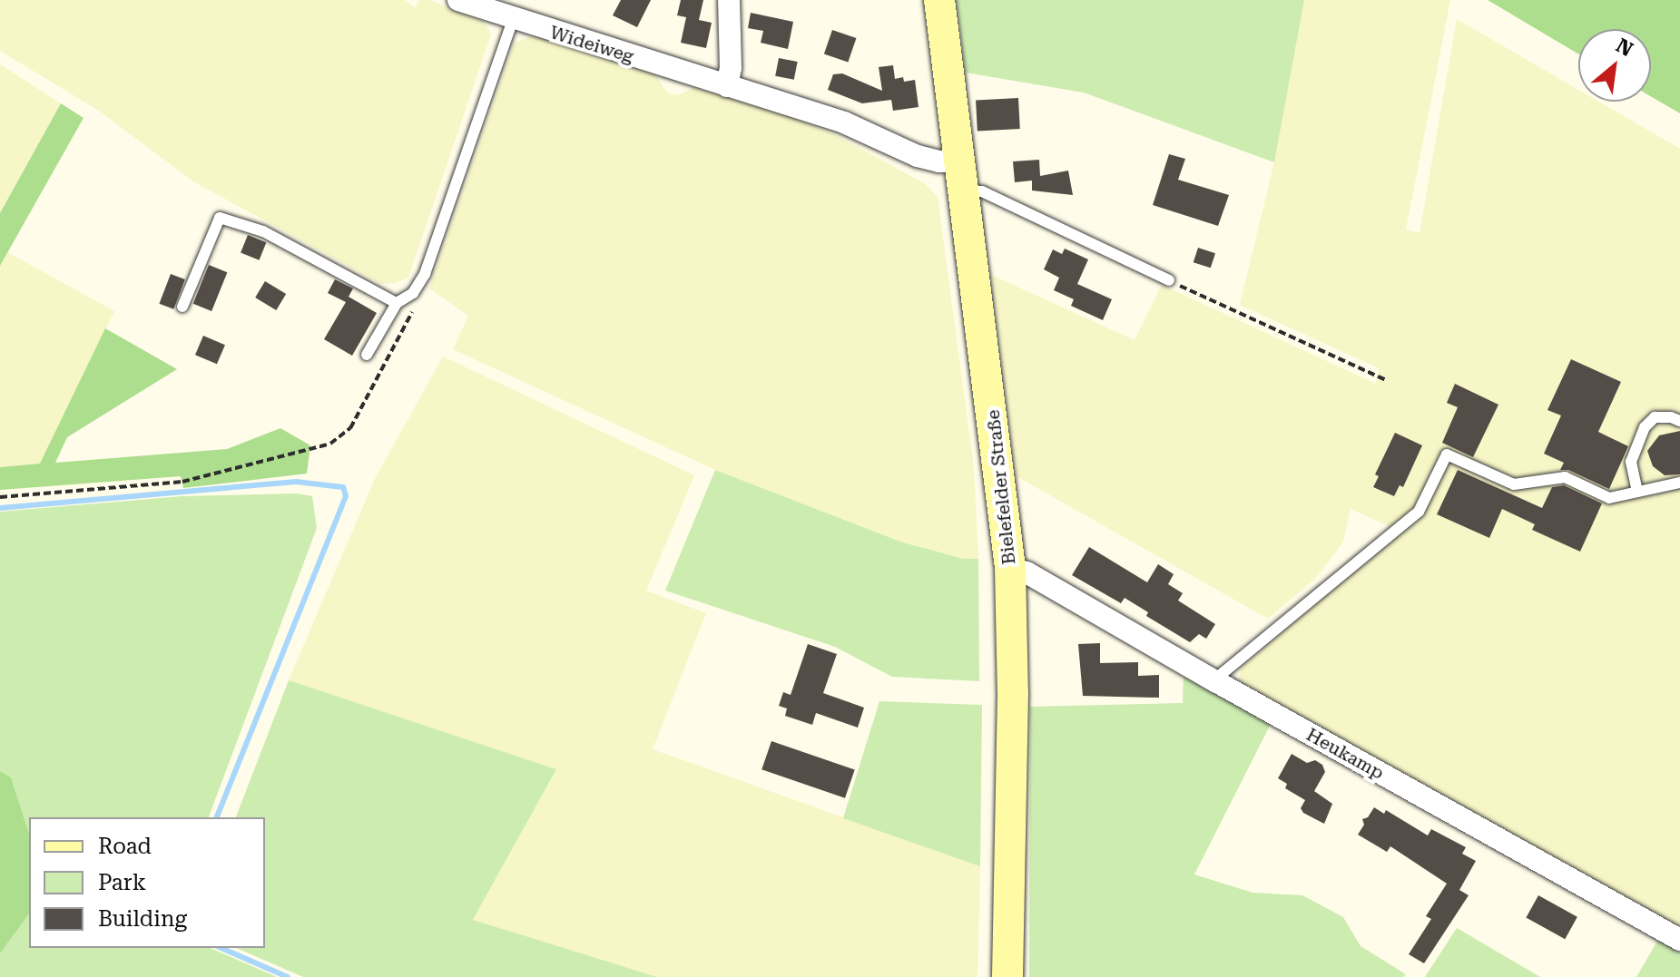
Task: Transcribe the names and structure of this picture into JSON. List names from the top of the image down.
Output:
{
  "streets": {
    "main road": ["Bielefelder Straße"],
    "street": ["Wideiweg", "Heukamp"]
  },
  "crossings": [
    ["Wideiweg", "Bielefelder Straße"],
    ["Bielefelder Straße", "Heukamp"]
  ],
  "legend": ["Road", "Park", "Building"],
  "north": "top right"
}
